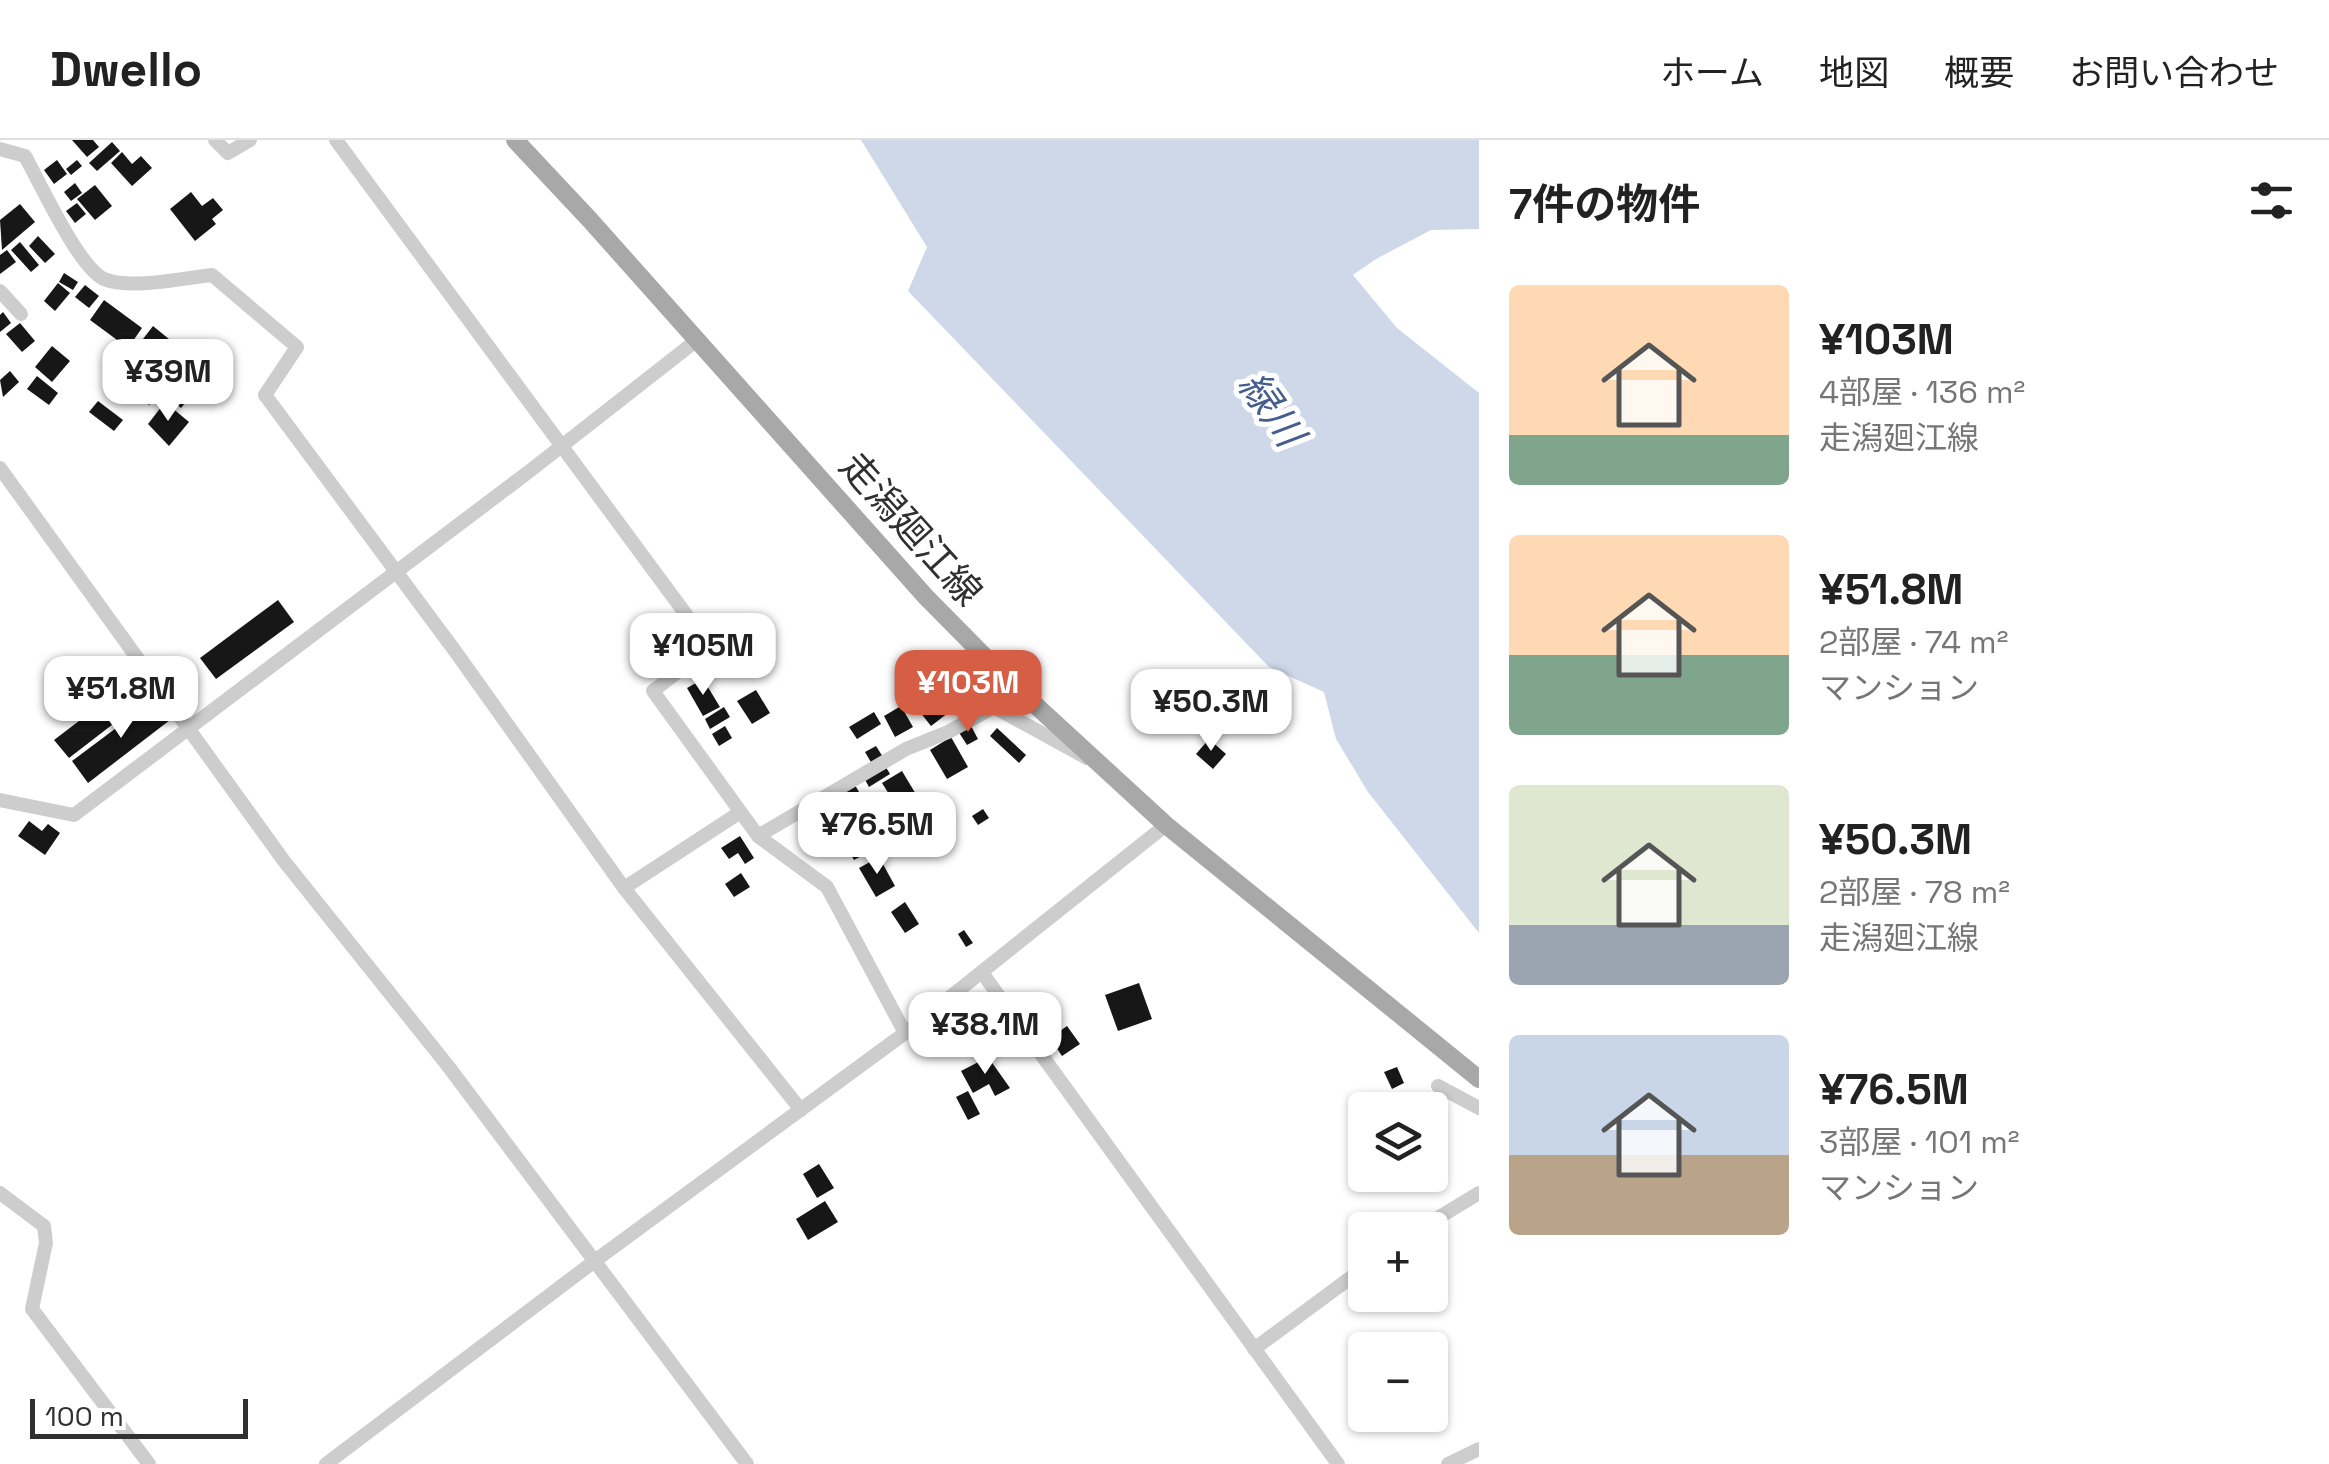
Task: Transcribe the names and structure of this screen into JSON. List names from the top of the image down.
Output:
{
  "streets": {
    "main road": ["走潟廻江線"]
  },
  "water": ["緑川"],
  "scale_bar": "100 m",
  "page": {
    "header": "Dwello",
    "nav": [
      "ホーム",
      "地図",
      "概要",
      "お問い合わせ"
    ],
    "heading": "7件の物件",
    "list": [
      {
        "name": "¥103M",
        "note": "4部屋 · 136 m² · 走潟廻江線"
      },
      {
        "name": "¥51.8M",
        "note": "2部屋 · 74 m² · マンション"
      },
      {
        "name": "¥50.3M",
        "note": "2部屋 · 78 m² · 走潟廻江線"
      },
      {
        "name": "¥76.5M",
        "note": "3部屋 · 101 m² · マンション"
      }
    ],
    "price": [
      "¥39M",
      "¥105M",
      "¥103M",
      "¥51.8M",
      "¥50.3M",
      "¥76.5M",
      "¥38.1M"
    ],
    "map_buttons": ["+", "−"],
    "scale": "100 m"
  }
}
